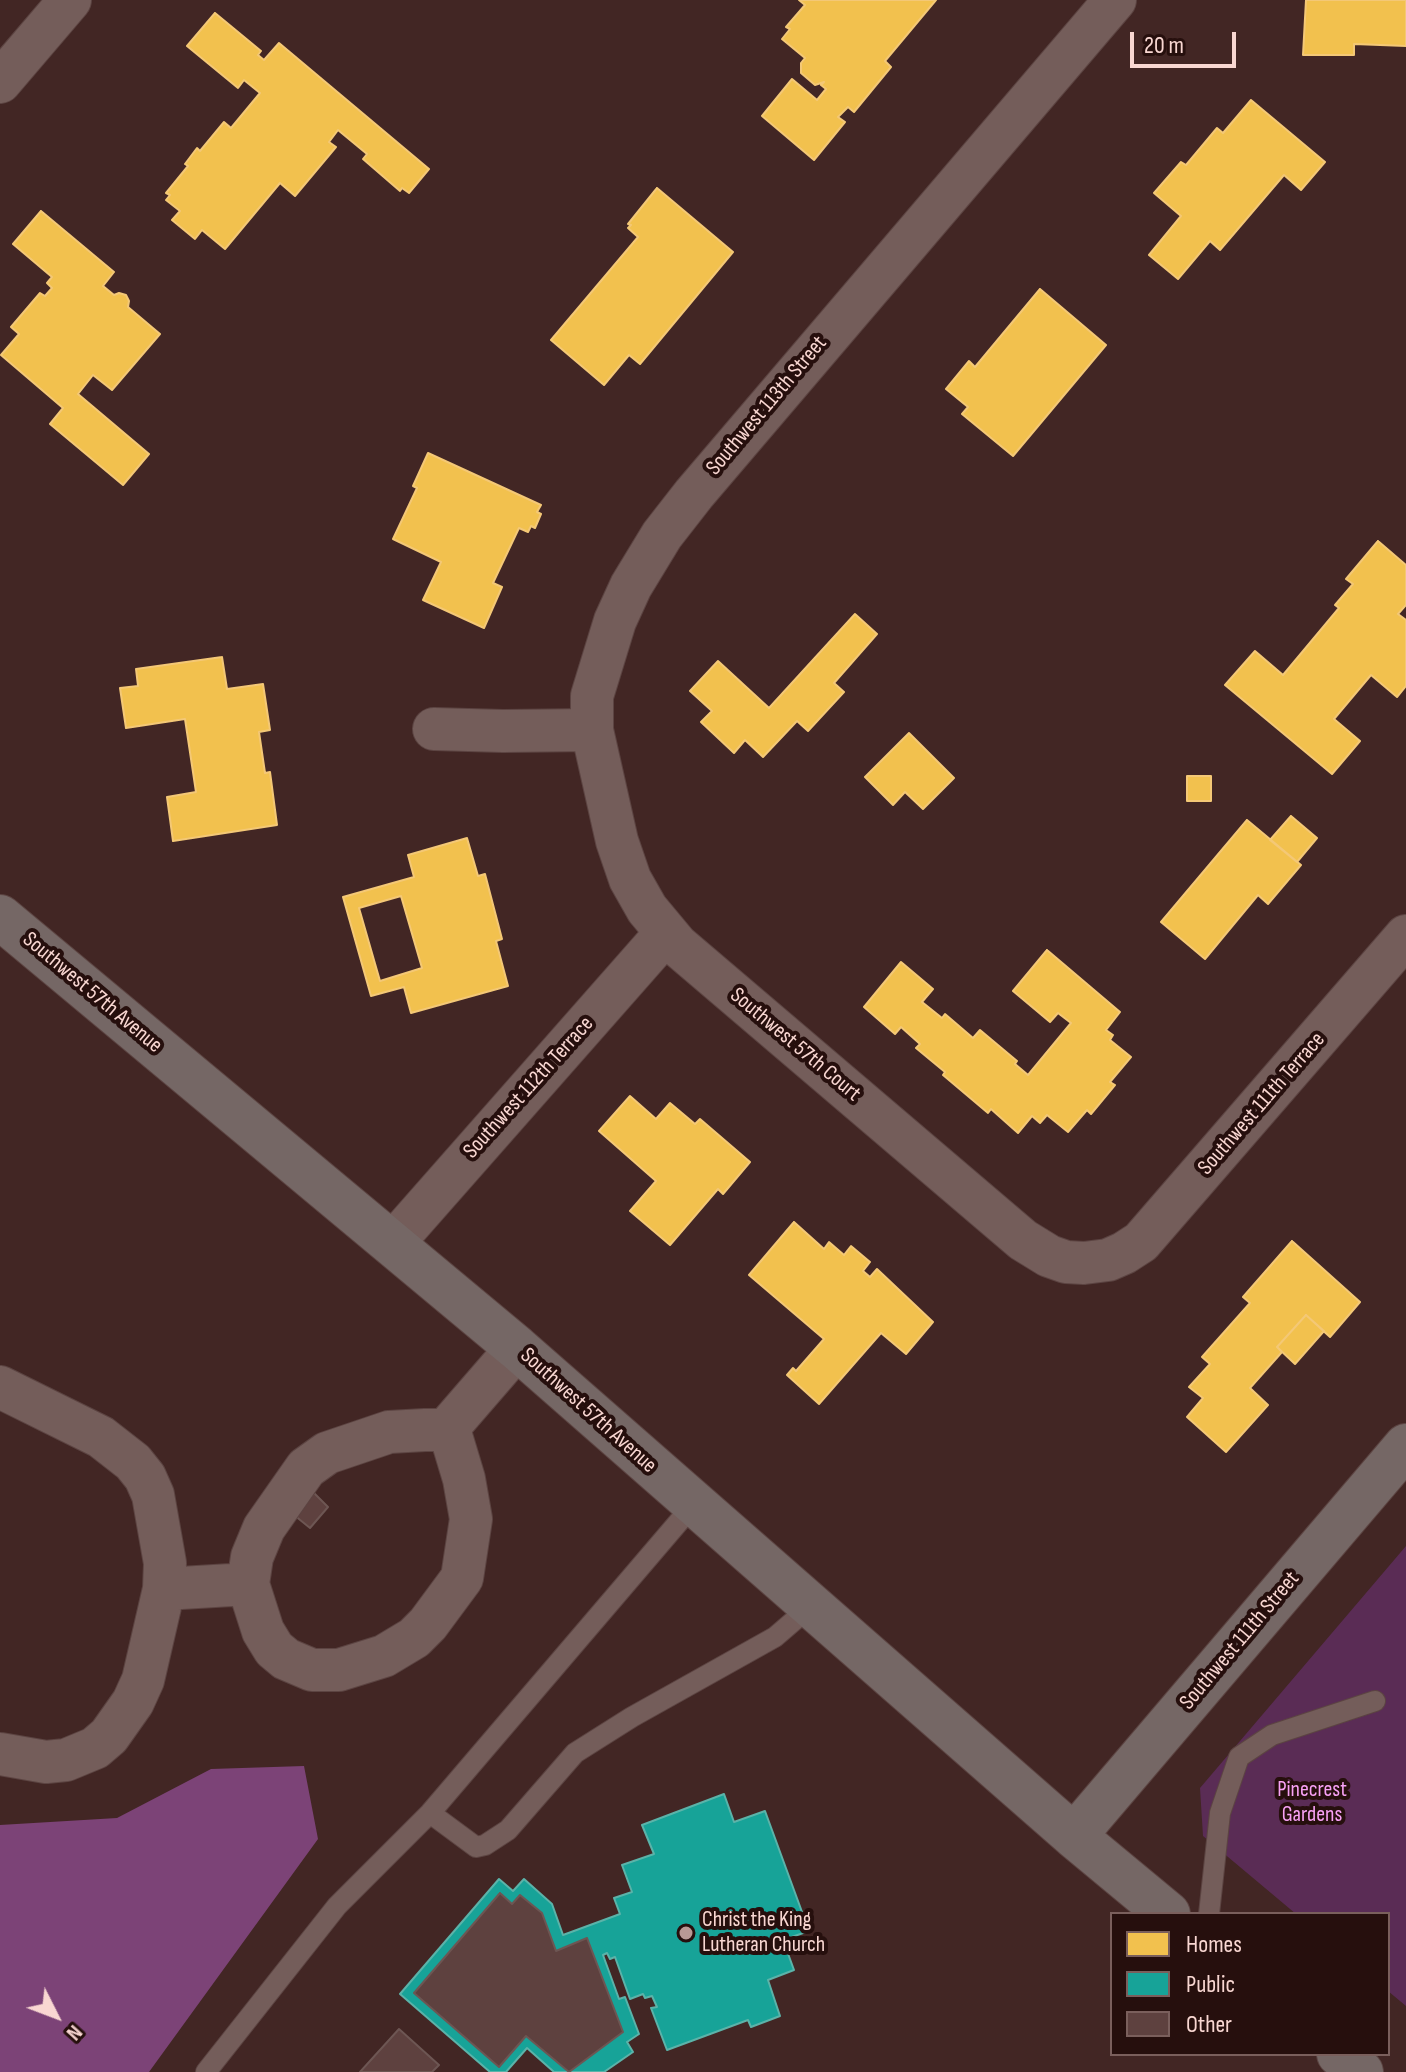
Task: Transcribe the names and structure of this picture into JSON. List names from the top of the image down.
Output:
{
  "streets": {
    "main road": ["Southwest 57th Avenue", "Southwest 111th Street"],
    "street": [
      "Southwest 113th Street",
      "Southwest 57th Court",
      "Southwest 112th Terrace",
      "Southwest 111th Terrace"
    ]
  },
  "crossings": [
    ["Southwest 113th Street", "Southwest 57th Court"],
    ["Southwest 57th Avenue", "Southwest 112th Terrace"],
    ["Southwest 57th Avenue", "Southwest 111th Street"],
    ["Southwest 57th Court", "Southwest 112th Terrace"],
    ["Southwest 57th Court", "Southwest 111th Terrace"]
  ],
  "parks": ["Pinecrest Gardens"],
  "places": ["Christ the King Lutheran Church"],
  "legend": ["Homes", "Public", "Other"],
  "scale_bar": "20 m",
  "north": "bottom right"
}
